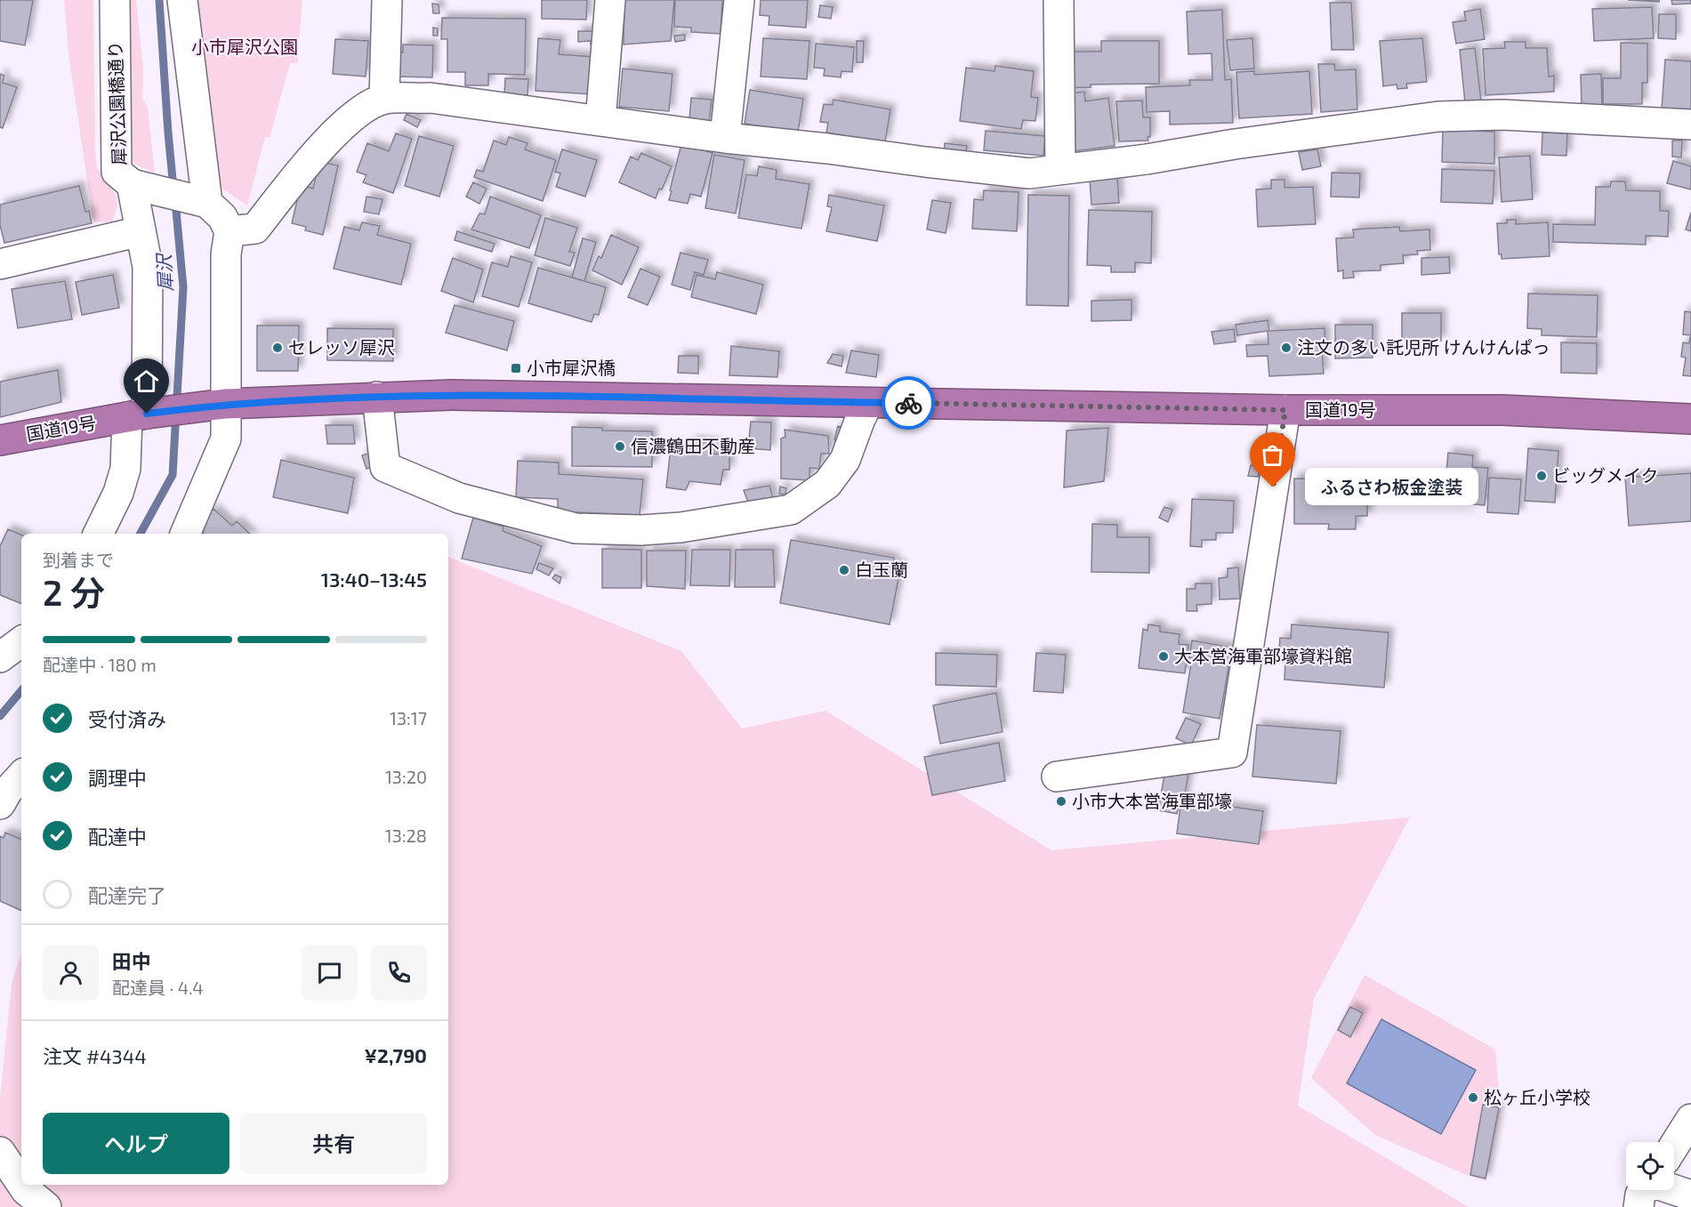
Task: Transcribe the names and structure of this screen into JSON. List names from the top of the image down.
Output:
{
  "streets": {
    "highway": ["国道19号"],
    "street": ["犀沢公園橋通り"]
  },
  "water": ["犀沢"],
  "parks": ["小市犀沢公園"],
  "places": {
    "other": [
      "セレッソ犀沢",
      "注文の多い託児所 けんけんぱっ",
      "信濃鶴田不動産",
      "ビッグメイク",
      "ふるさわ板金塗装",
      "白玉蘭",
      "大本営海軍部壕資料館",
      "小市大本営海軍部壕",
      "松ヶ丘小学校"
    ],
    "transit": ["小市犀沢橋"]
  },
  "page": {
    "bubble": "ふるさわ板金塗装",
    "heading": ["2 分", "到着まで", "13:40–13:45"],
    "panel": [
      "田中",
      "配達員 · 4.4",
      "注文 #4344",
      "¥2,790"
    ],
    "bar": "配達中 · 180 m",
    "list": [
      ["受付済み", "13:17"],
      ["調理中", "13:20"],
      ["配達中", "13:28"],
      "配達完了"
    ],
    "buttons": ["ヘルプ", "共有"]
  }
}
